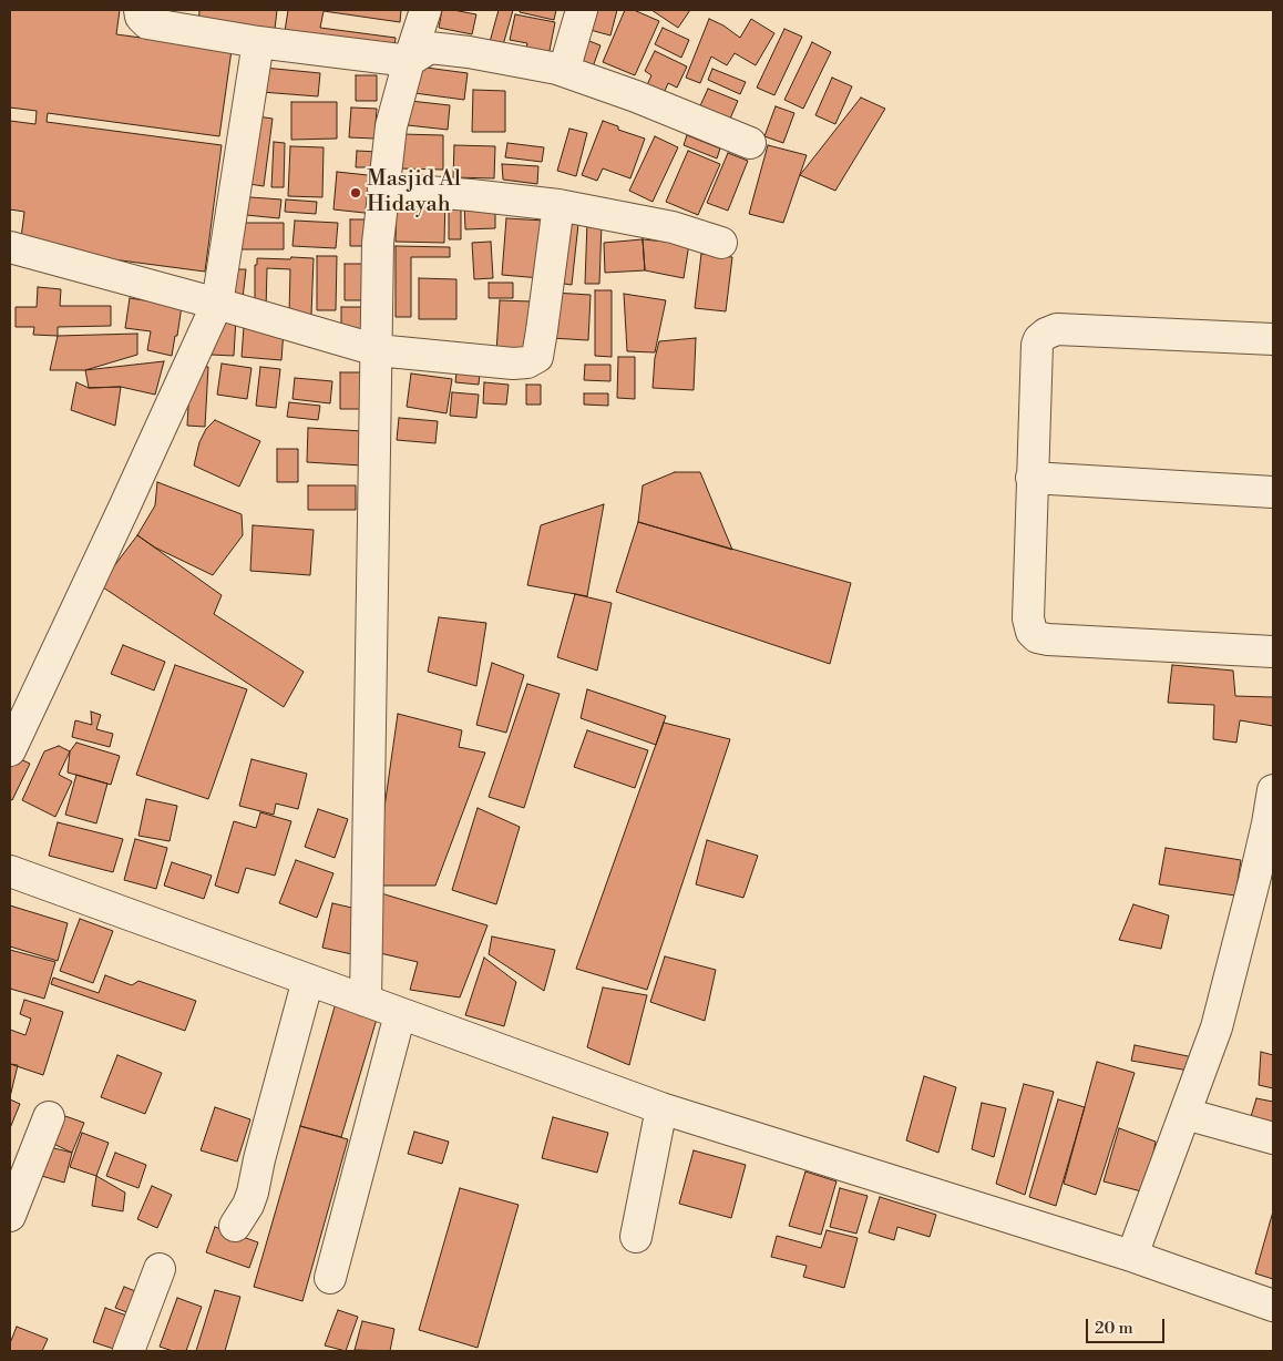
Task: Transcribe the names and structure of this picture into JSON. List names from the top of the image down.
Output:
{
  "places": ["Masjid Al Hidayah"],
  "scale_bar": "20 m"
}
